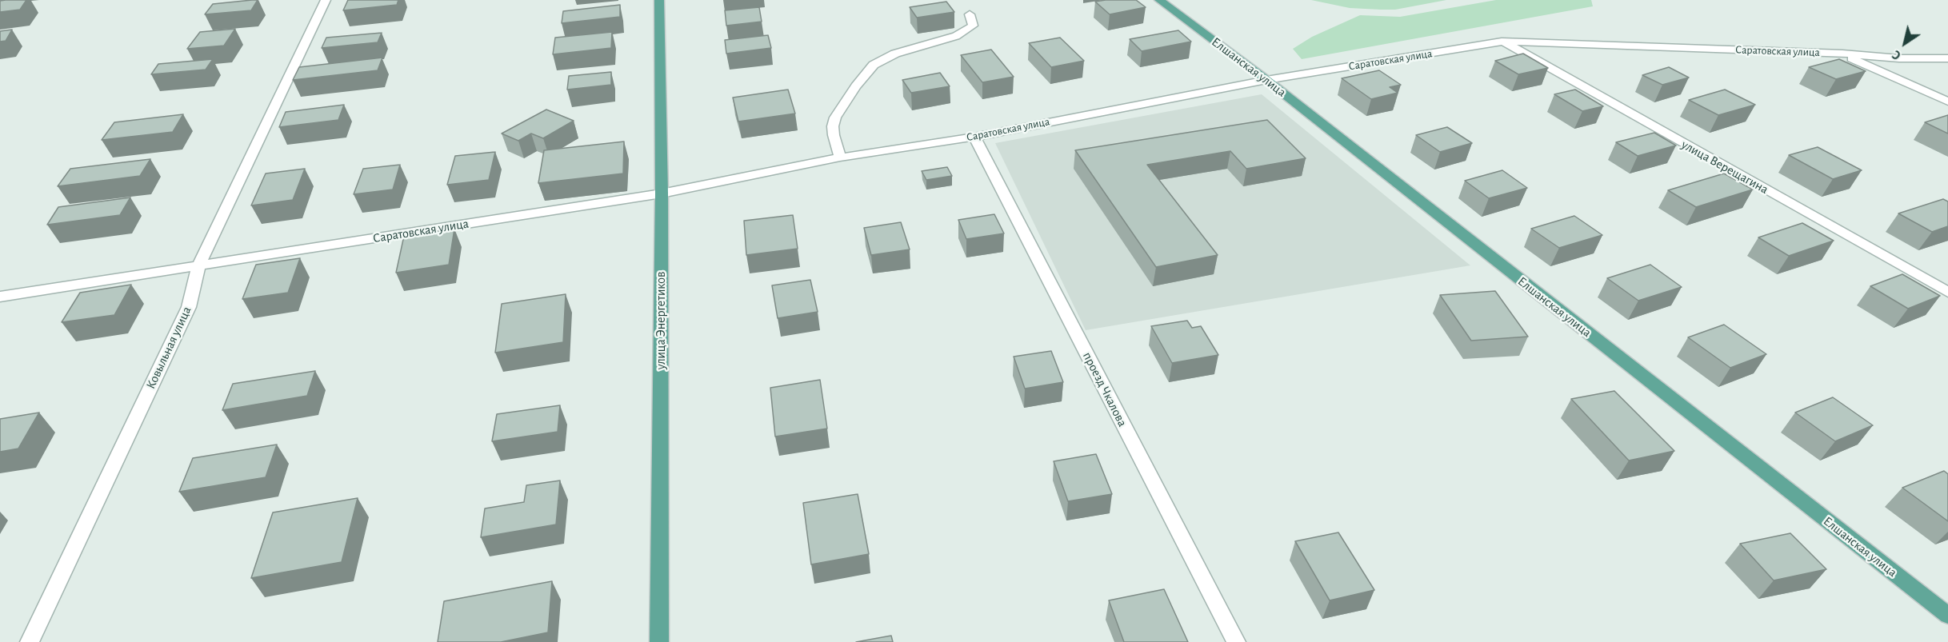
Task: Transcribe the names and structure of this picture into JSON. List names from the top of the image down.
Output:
{
  "streets": {
    "main road": ["Елшанская улица", "улица Энергетиков"],
    "street": [
      "Саратовская улица",
      "улица Верещагина",
      "Ковыльная улица",
      "проезд Чкалова"
    ]
  },
  "crossings": [
    ["Саратовская улица", "Елшанская улица"],
    ["Саратовская улица", "улица Верещагина"],
    ["Саратовская улица", "улица Энергетиков"],
    ["Саратовская улица", "Ковыльная улица"],
    ["Саратовская улица", "проезд Чкалова"]
  ],
  "north": "bottom left"
}
